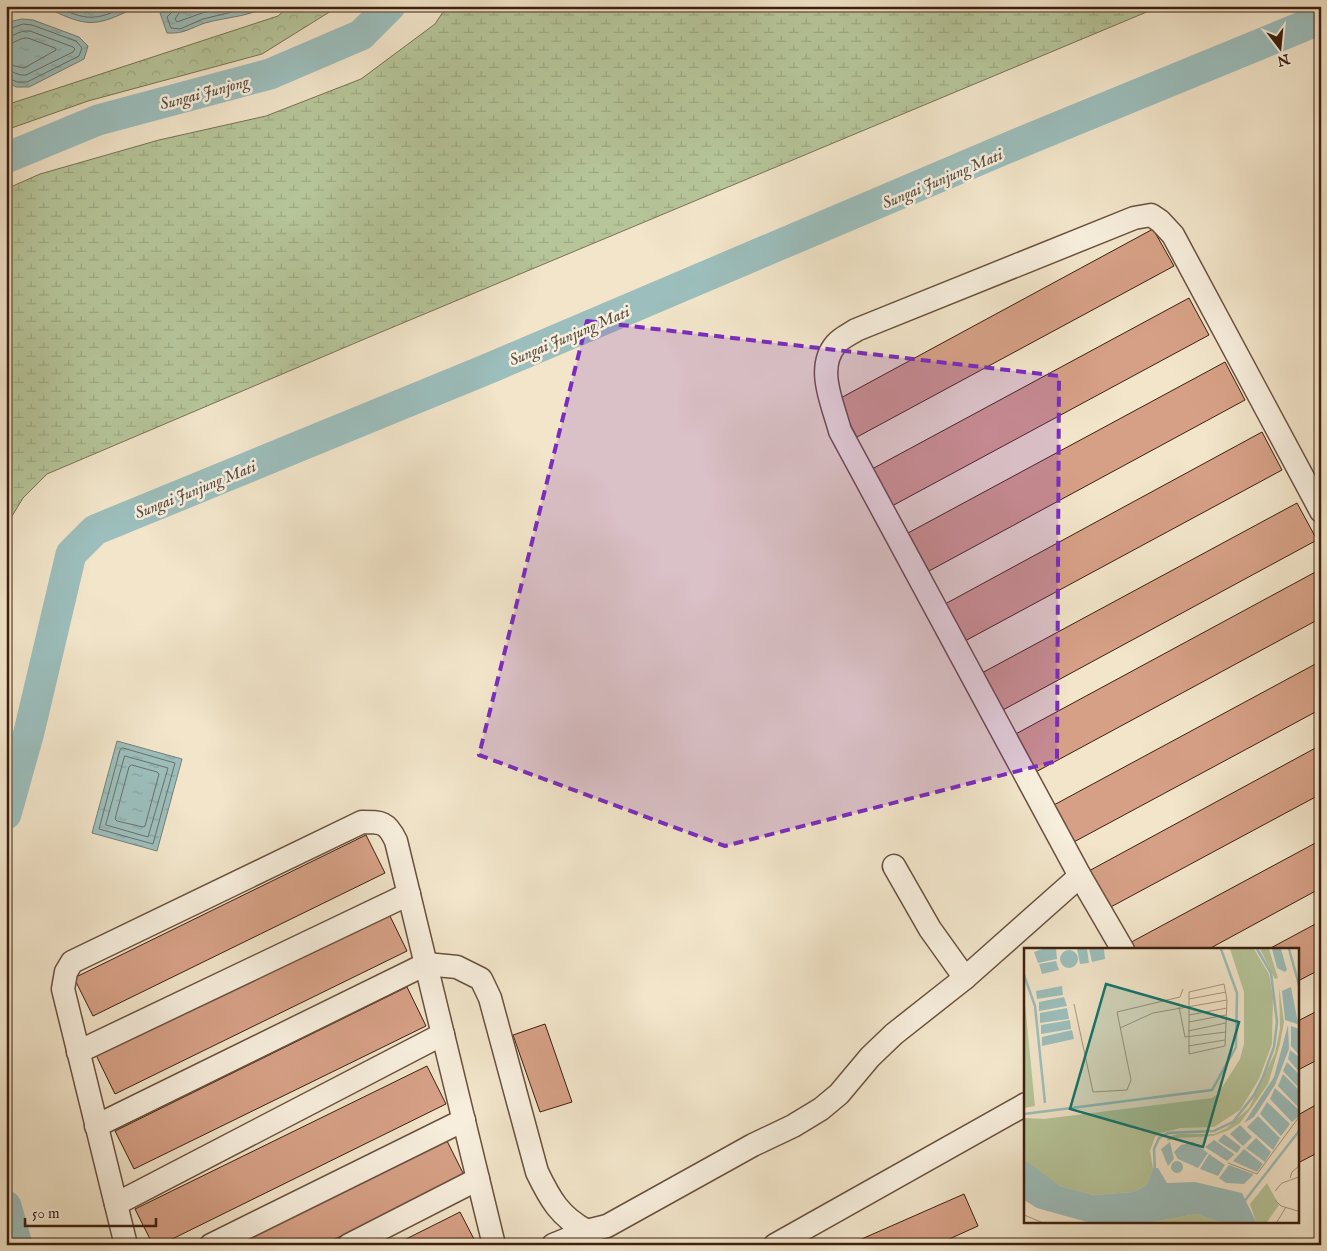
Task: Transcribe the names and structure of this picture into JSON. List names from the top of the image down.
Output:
{
  "water": ["Sungai Junjong", "Sungai Junjung Mati"],
  "scale_bar": "50 m",
  "north": "bottom"
}
